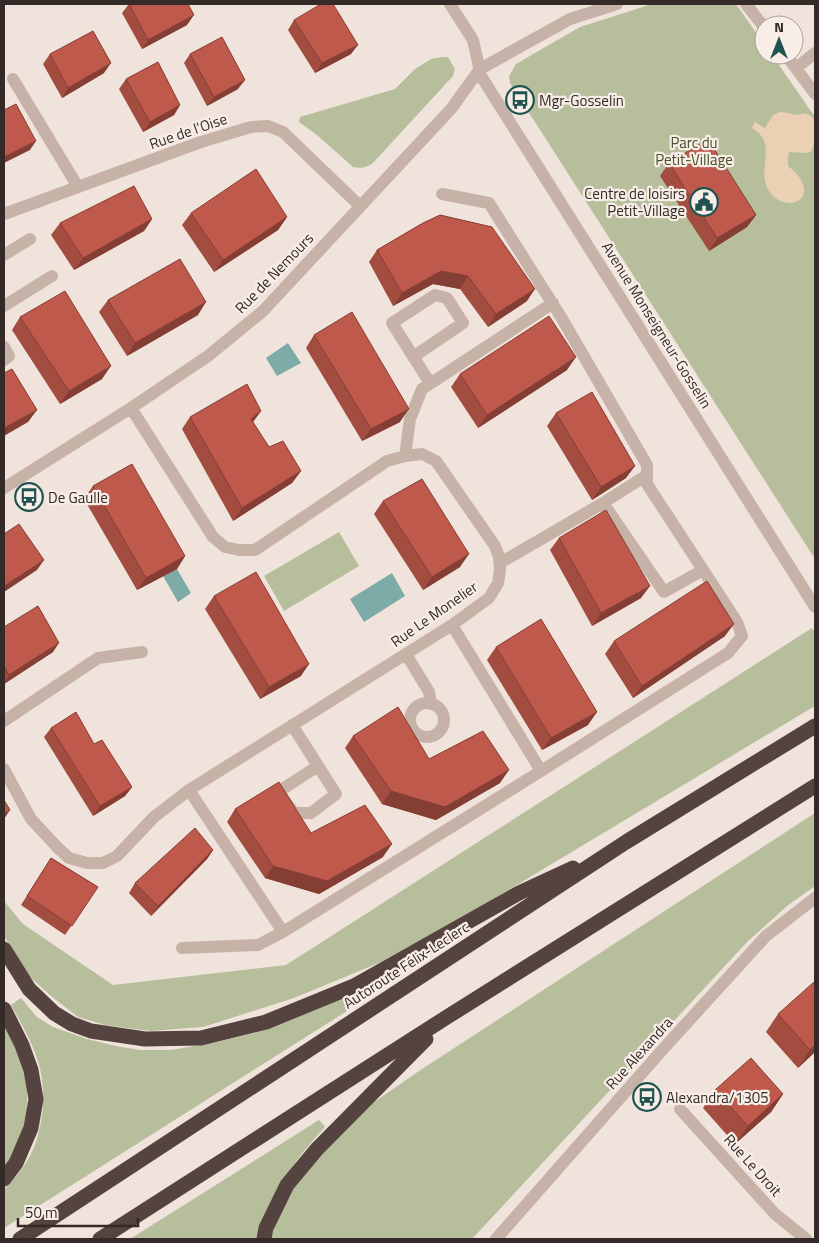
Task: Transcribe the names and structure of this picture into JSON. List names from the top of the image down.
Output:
{
  "streets": {
    "highway": ["Autoroute Félix-Leclerc"],
    "street": [
      "Rue de l'Oise",
      "Rue de Nemours",
      "Avenue Monseigneur-Gosselin",
      "Rue Le Monelier",
      "Rue Alexandra",
      "Rue Le Droit"
    ]
  },
  "crossings": [
    ["Rue de l'Oise", "Rue de Nemours"],
    ["Rue de Nemours", "Avenue Monseigneur-Gosselin"]
  ],
  "parks": ["Parc du Petit-Village"],
  "places": {
    "bus stop": ["Mgr-Gosselin", "De Gaulle", "Alexandra/1305"],
    "public building": ["Centre de loisirs Petit-Village"]
  },
  "scale_bar": "50 m",
  "north": "top"
}
